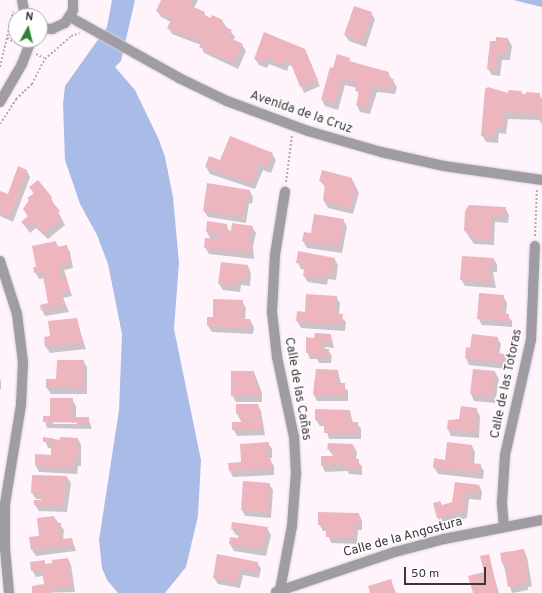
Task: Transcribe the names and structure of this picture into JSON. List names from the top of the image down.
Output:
{
  "streets": {
    "street": [
      "Avenida de la Cruz",
      "Calle de las Totoras",
      "Calle de las Cañas",
      "Calle de la Angostura"
    ]
  },
  "crossings": [
    ["Calle de las Totoras", "Calle de la Angostura"],
    ["Calle de las Cañas", "Calle de la Angostura"]
  ],
  "scale_bar": "50 m",
  "north": "top"
}
